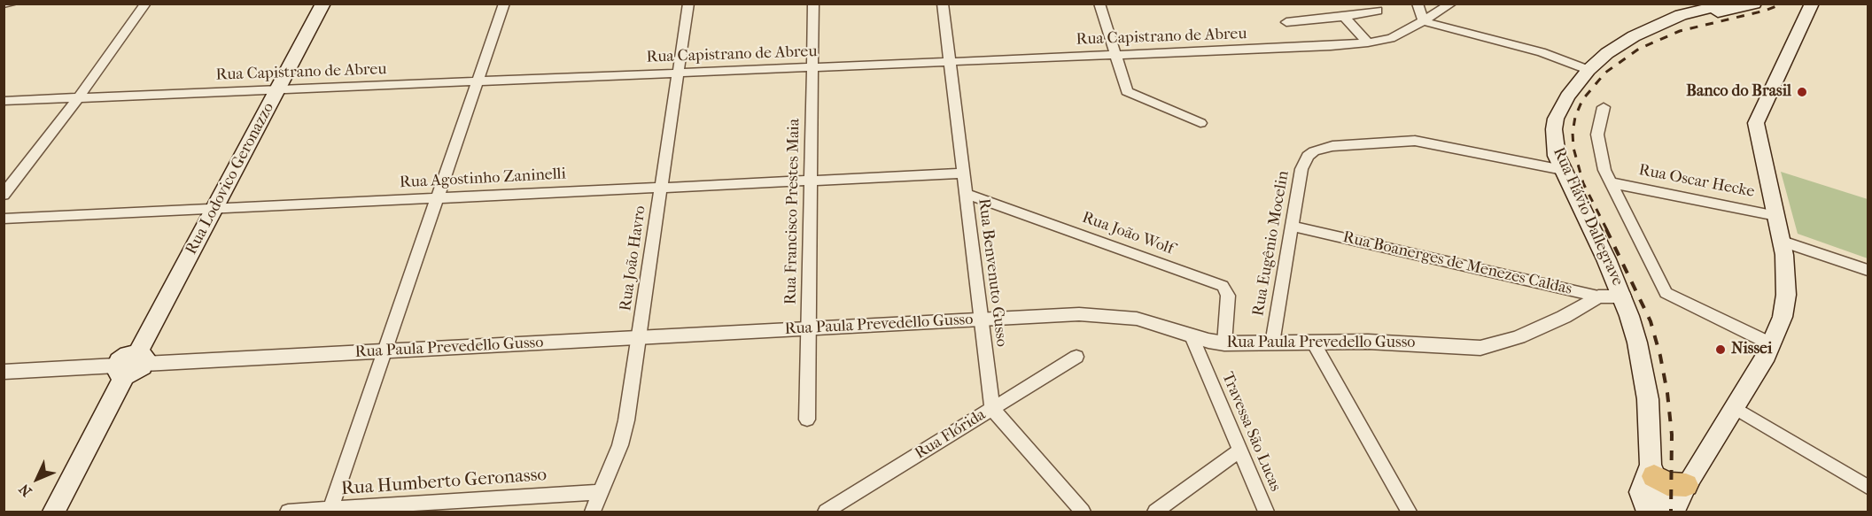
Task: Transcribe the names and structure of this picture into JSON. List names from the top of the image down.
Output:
{
  "streets": {
    "main road": ["Rua Lodovico Geronazzo", "Rua Flávio Dallegrave"],
    "street": [
      "Rua Capistrano de Abreu",
      "Rua Agostinho Zaninelli",
      "Rua Oscar Hecke",
      "Rua Francisco Prestes Maia",
      "Rua João Wolf",
      "Rua Eugênio Mocelin",
      "Rua João Havro",
      "Rua Boanerges de Menezes Caldas",
      "Rua Benvenuto Gusso",
      "Rua Paula Prevedello Gusso",
      "Travessa São Lucas",
      "Rua Flórida",
      "Rua Humberto Geronasso"
    ]
  },
  "crossings": [
    ["Rua Capistrano de Abreu", "Rua Lodovico Geronazzo"],
    ["Rua Capistrano de Abreu", "Rua Francisco Prestes Maia"],
    ["Rua Capistrano de Abreu", "Rua João Havro"],
    ["Rua Capistrano de Abreu", "Rua Benvenuto Gusso"],
    ["Rua Lodovico Geronazzo", "Rua Agostinho Zaninelli"],
    ["Rua Lodovico Geronazzo", "Rua Paula Prevedello Gusso"],
    ["Rua Agostinho Zaninelli", "Rua Francisco Prestes Maia"],
    ["Rua Agostinho Zaninelli", "Rua João Havro"],
    ["Rua Agostinho Zaninelli", "Rua Benvenuto Gusso"],
    ["Rua Francisco Prestes Maia", "Rua Paula Prevedello Gusso"],
    ["Rua Flávio Dallegrave", "Rua Eugênio Mocelin"],
    ["Rua Flávio Dallegrave", "Rua Boanerges de Menezes Caldas"],
    ["Rua João Wolf", "Rua Benvenuto Gusso"],
    ["Rua João Wolf", "Rua Paula Prevedello Gusso"],
    ["Rua Eugênio Mocelin", "Rua Boanerges de Menezes Caldas"],
    ["Rua Eugênio Mocelin", "Rua Paula Prevedello Gusso"],
    ["Rua João Havro", "Rua Paula Prevedello Gusso"],
    ["Rua João Havro", "Rua Humberto Geronasso"],
    ["Rua Boanerges de Menezes Caldas", "Rua Paula Prevedello Gusso"],
    ["Rua Benvenuto Gusso", "Rua Paula Prevedello Gusso"],
    ["Rua Benvenuto Gusso", "Rua Flórida"],
    ["Rua Paula Prevedello Gusso", "Travessa São Lucas"]
  ],
  "places": ["Banco do Brasil", "Nissei"],
  "north": "bottom left"
}
